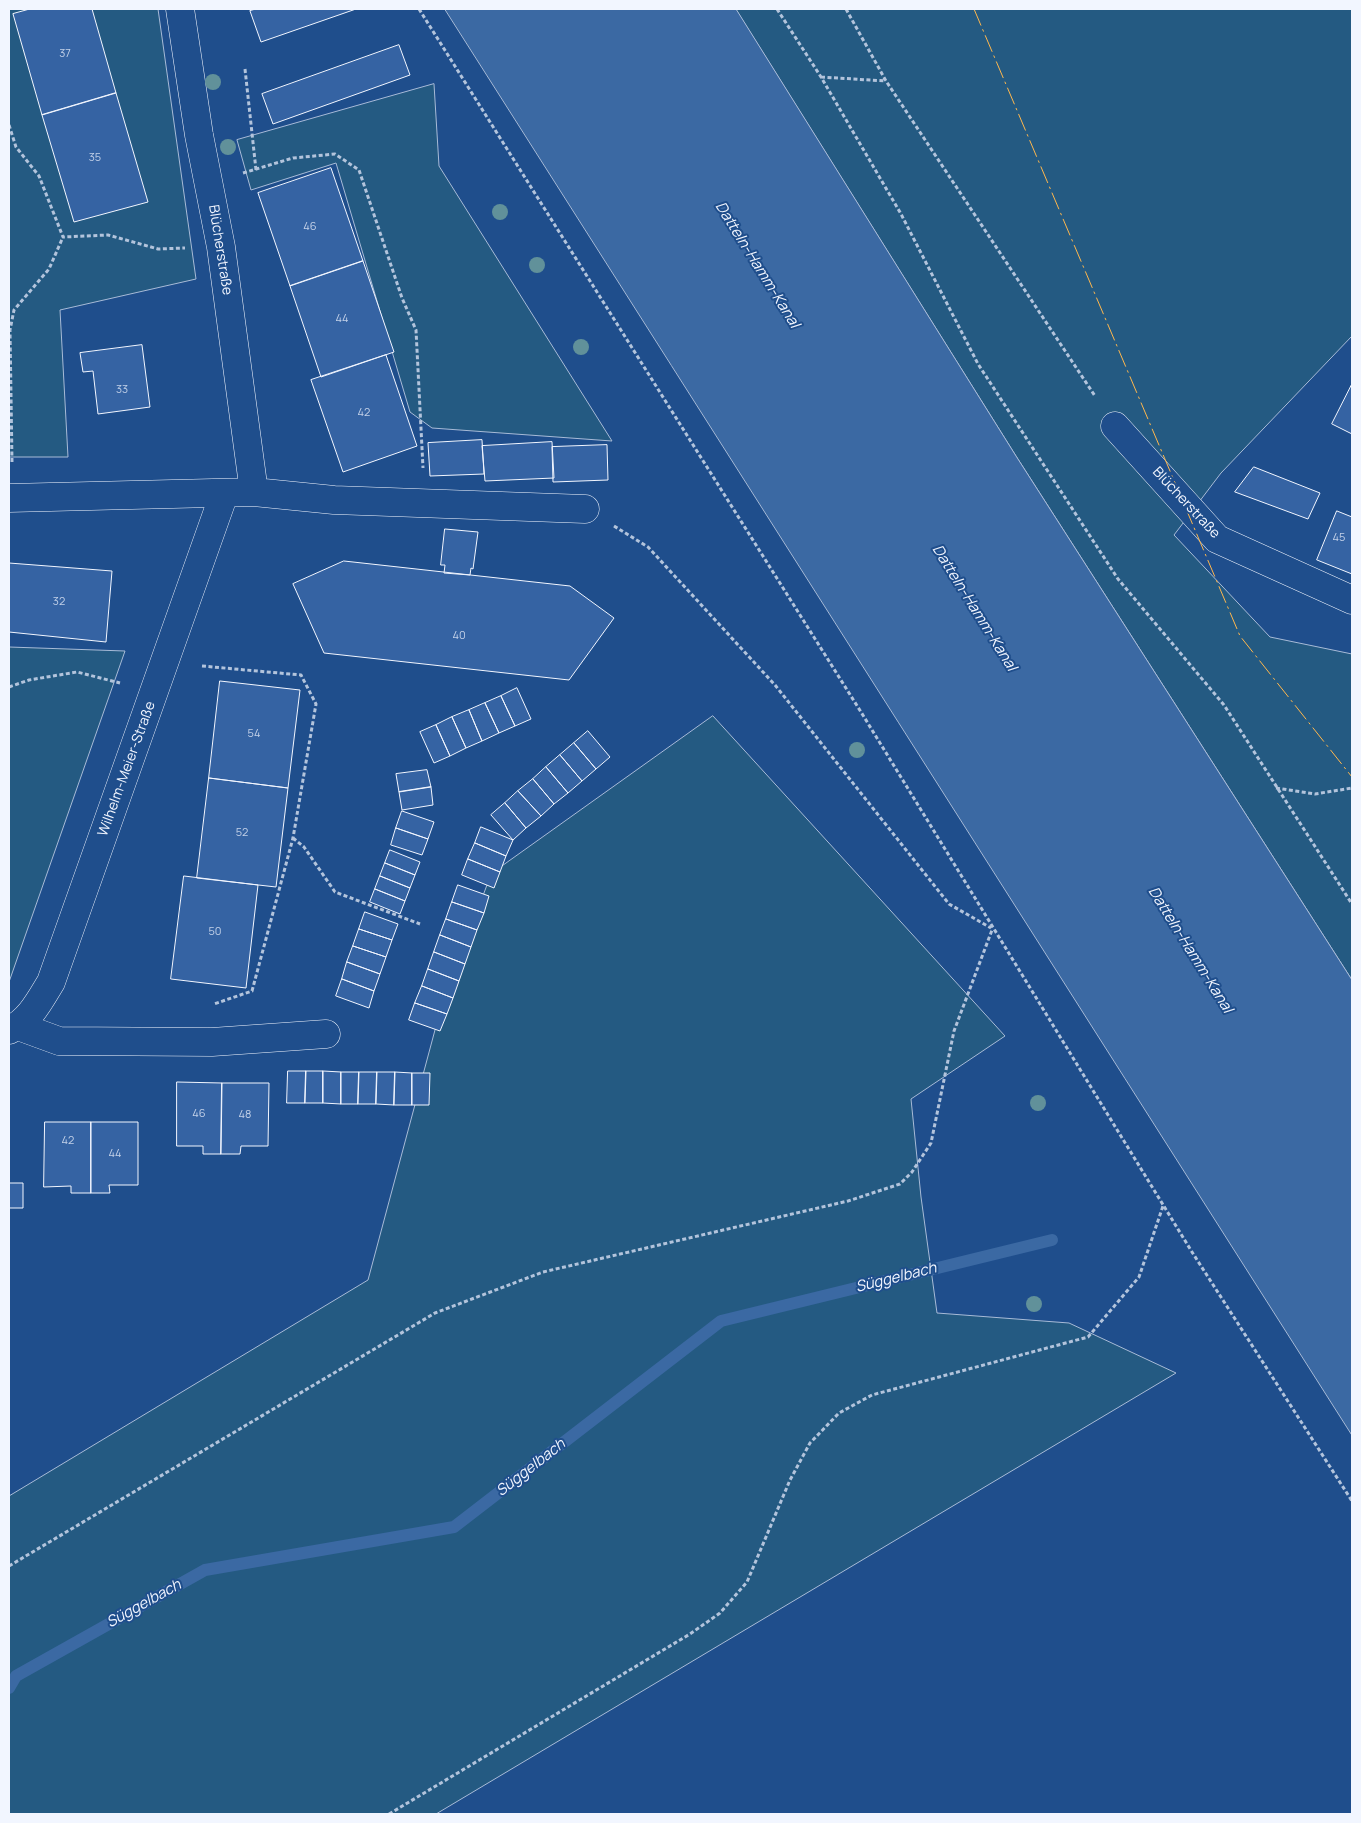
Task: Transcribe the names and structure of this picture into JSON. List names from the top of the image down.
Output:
{
  "streets": {
    "street": ["Blücherstraße", "Wilhelm-Meier-Straße"]
  },
  "water": ["Datteln-Hamm-Kanal", "Süggelbach"],
  "house_numbers": [
    "37",
    "35",
    "46",
    "44",
    "33",
    "42",
    "45",
    "32",
    "40",
    "54",
    "52",
    "50",
    "46",
    "48",
    "42",
    "44"
  ]
}
